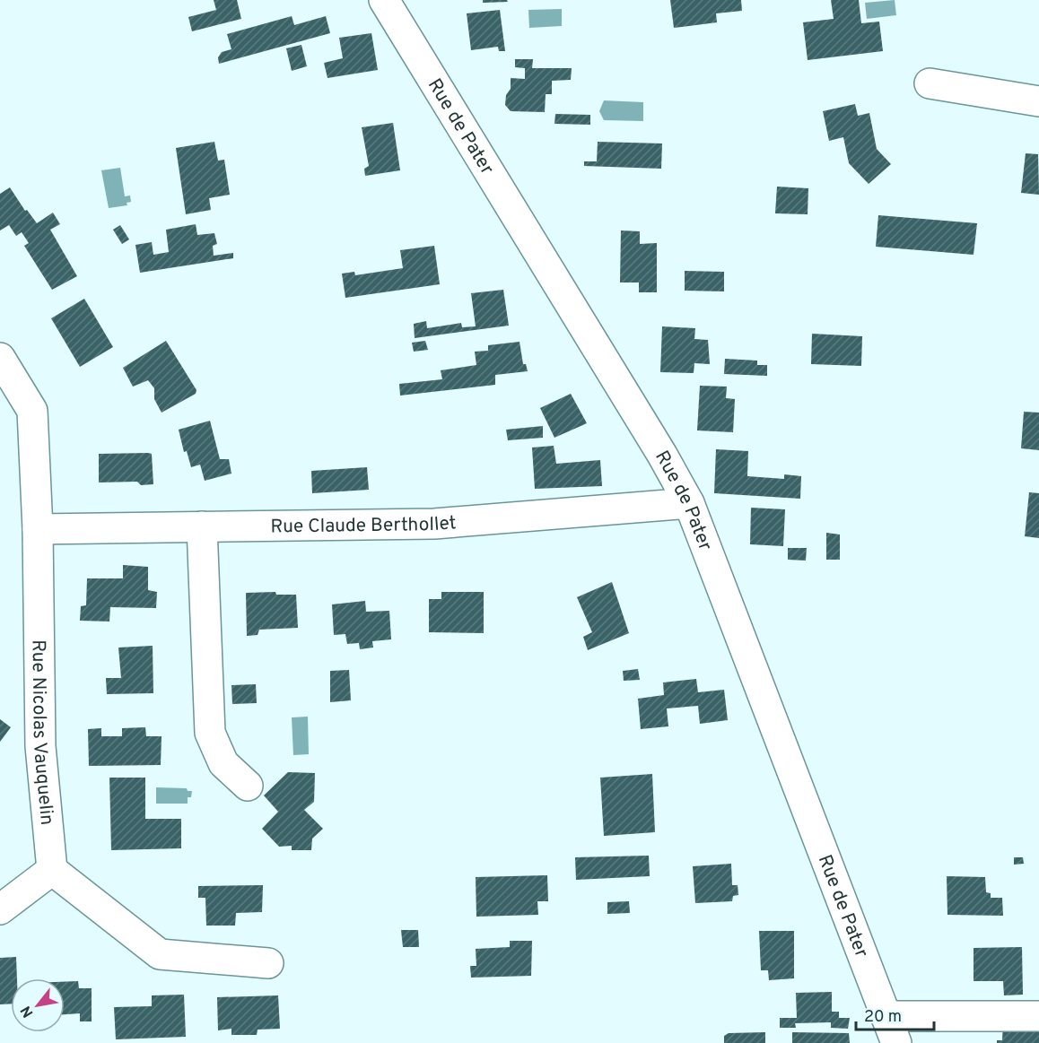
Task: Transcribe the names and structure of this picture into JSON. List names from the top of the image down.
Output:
{
  "streets": {
    "street": ["Rue de Pater", "Rue Claude Berthollet", "Rue Nicolas Vauquelin"]
  },
  "crossings": [
    ["Rue de Pater", "Rue Claude Berthollet"],
    ["Rue Claude Berthollet", "Rue Nicolas Vauquelin"]
  ],
  "scale_bar": "20 m",
  "north": "bottom left"
}
